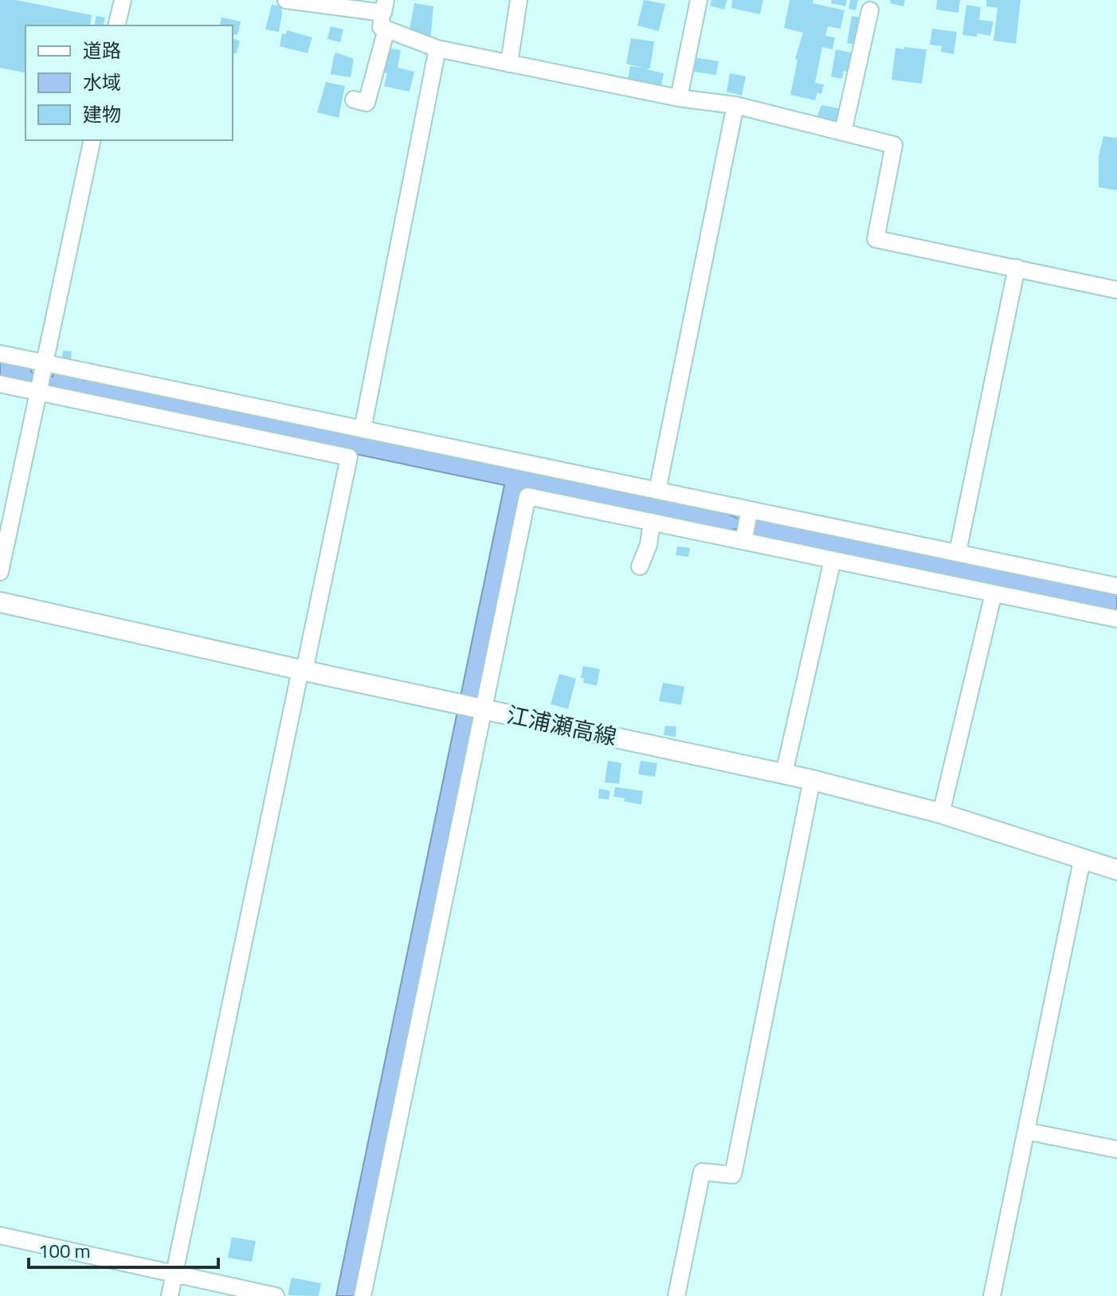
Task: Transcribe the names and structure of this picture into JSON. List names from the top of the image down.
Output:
{
  "streets": {
    "main road": ["江浦瀬高線"]
  },
  "legend": ["道路", "水域", "建物"],
  "scale_bar": "100 m"
}
